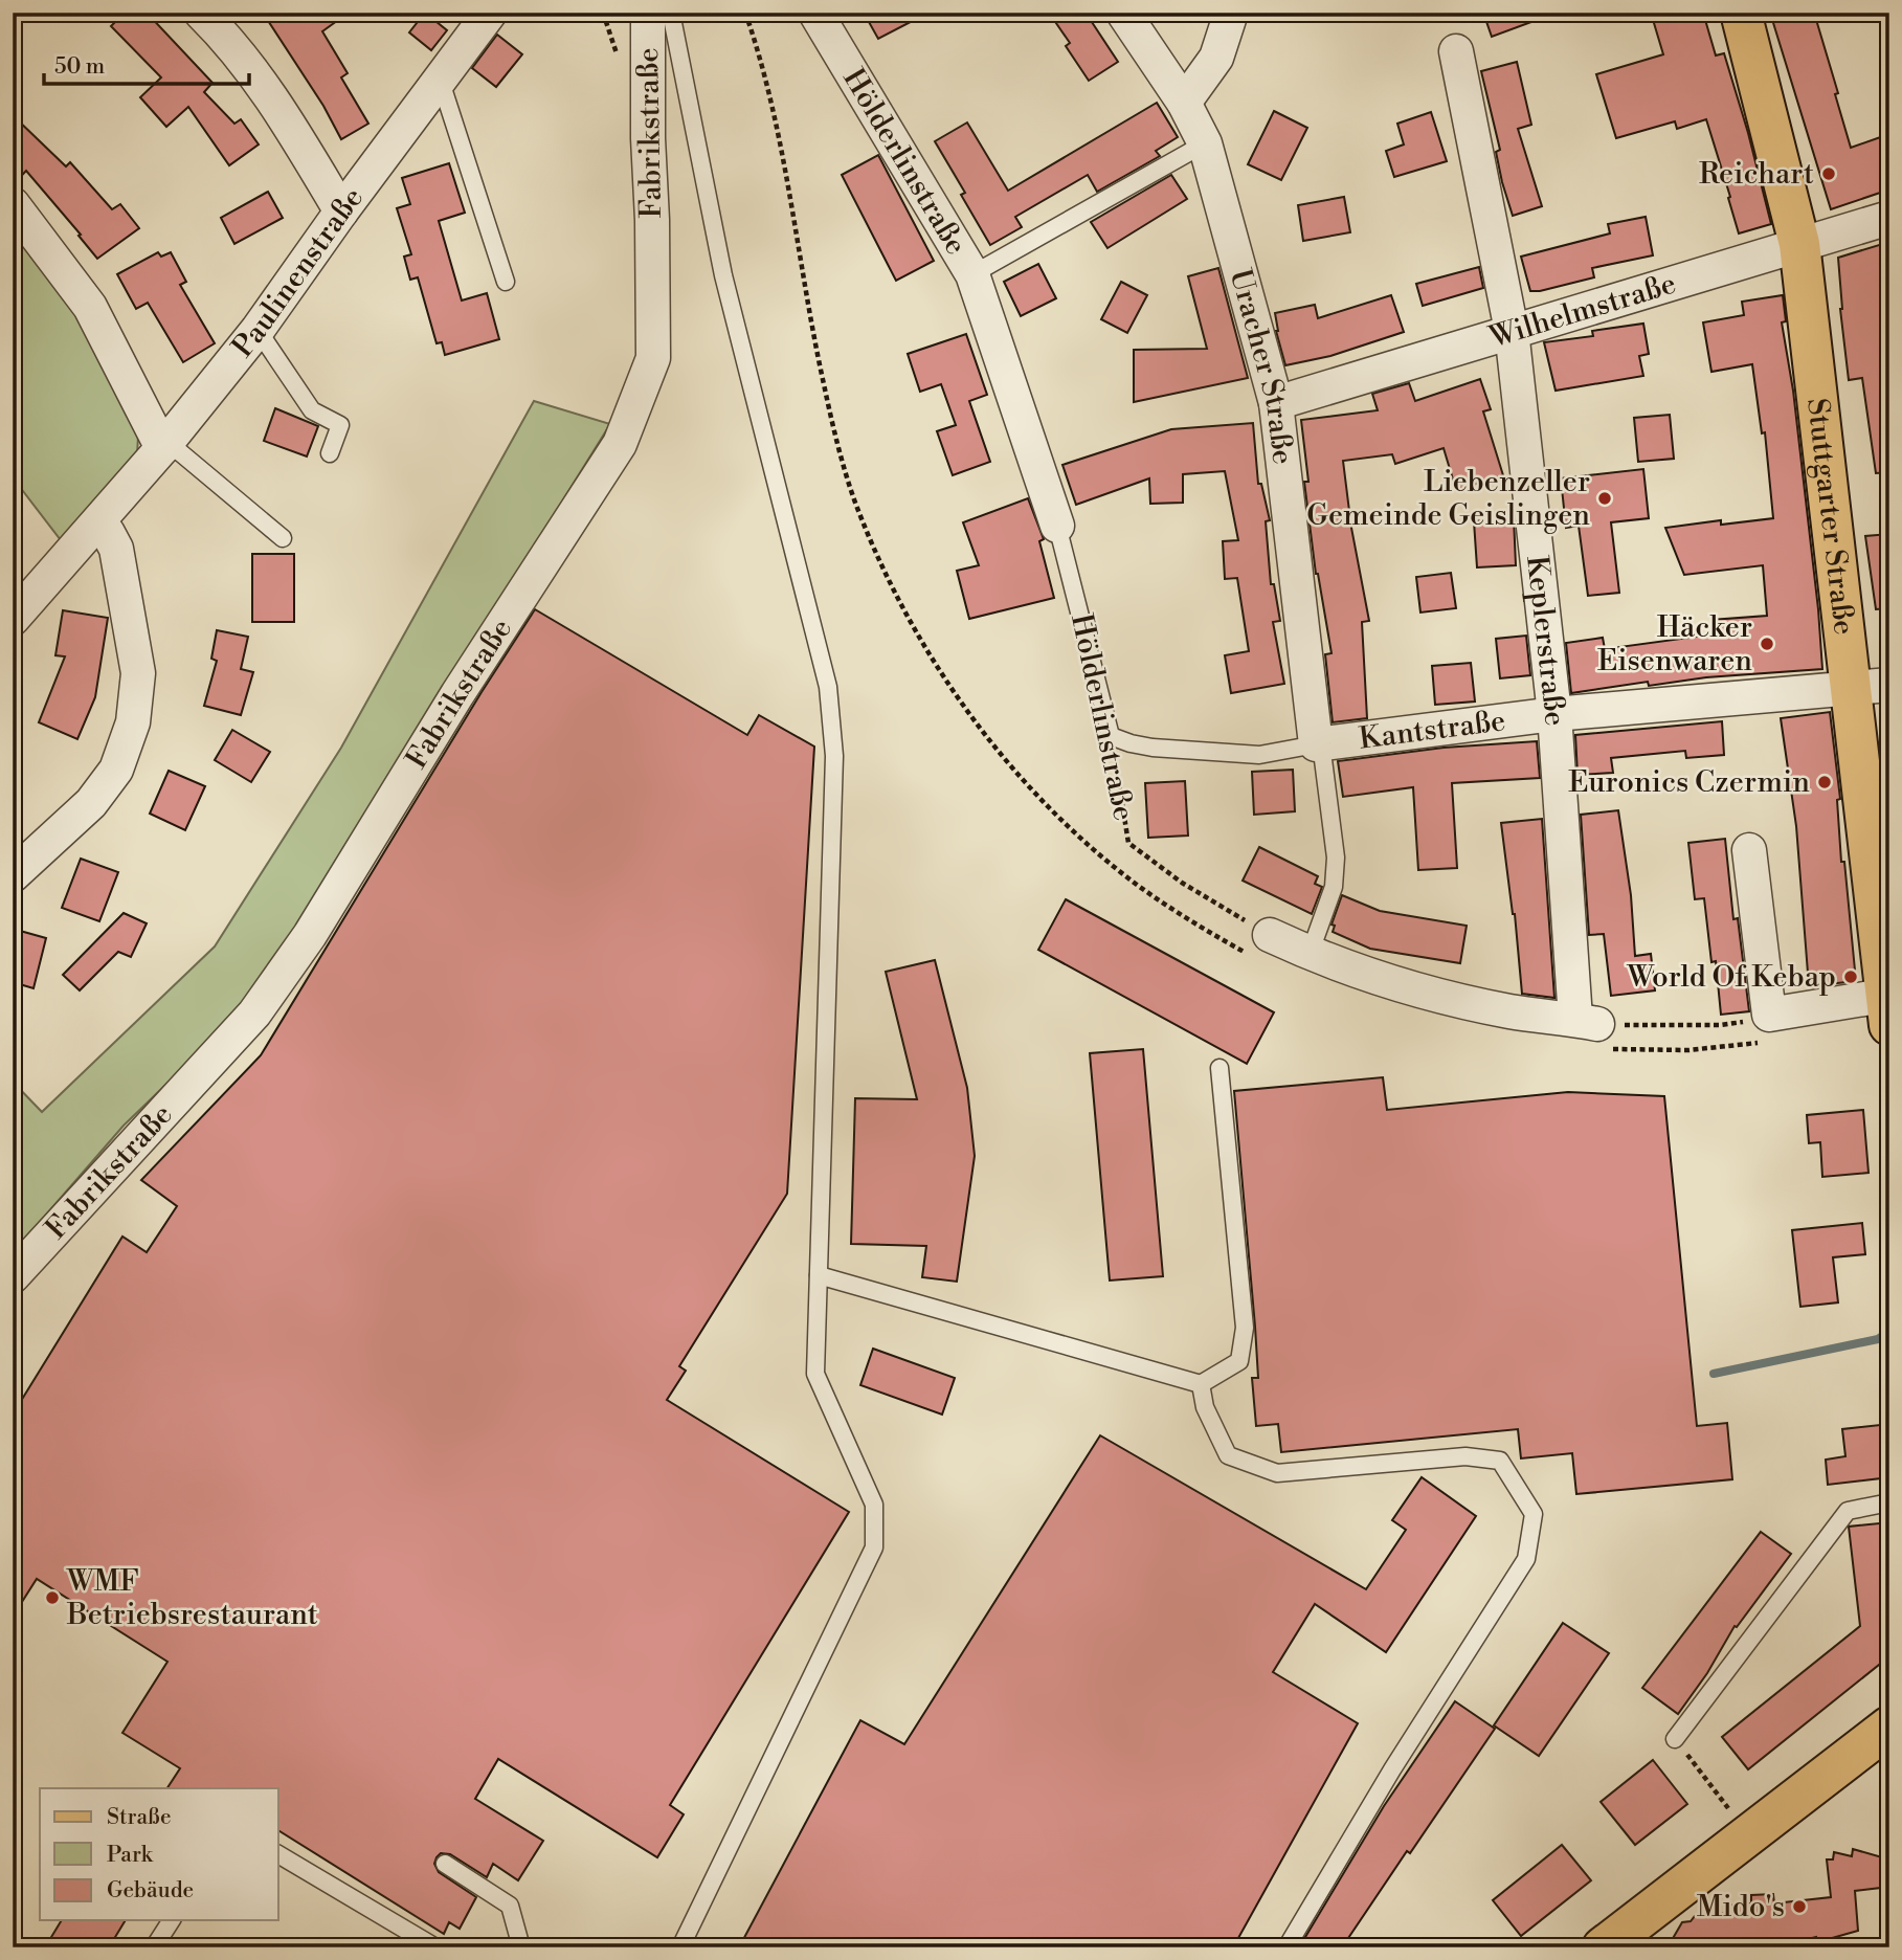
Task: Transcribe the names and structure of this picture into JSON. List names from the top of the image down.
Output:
{
  "streets": {
    "main road": ["Stuttgarter Straße"],
    "street": [
      "Fabrikstraße",
      "Hölderlinstraße",
      "Paulinenstraße",
      "Wilhelmstraße",
      "Uracher Straße",
      "Keplerstraße",
      "Kantstraße"
    ]
  },
  "crossings": [
    ["Hölderlinstraße", "Kantstraße"],
    ["Wilhelmstraße", "Uracher Straße"],
    ["Wilhelmstraße", "Stuttgarter Straße"],
    ["Wilhelmstraße", "Keplerstraße"],
    ["Uracher Straße", "Kantstraße"],
    ["Stuttgarter Straße", "Kantstraße"],
    ["Keplerstraße", "Kantstraße"]
  ],
  "places": [
    "Reichart",
    "Liebenzeller Gemeinde Geislingen",
    "Häcker Eisenwaren",
    "Euronics Czermin",
    "World Of Kebap",
    "WMF Betriebsrestaurant",
    "Mido's"
  ],
  "legend": ["Straße", "Park", "Gebäude"],
  "scale_bar": "50 m"
}
